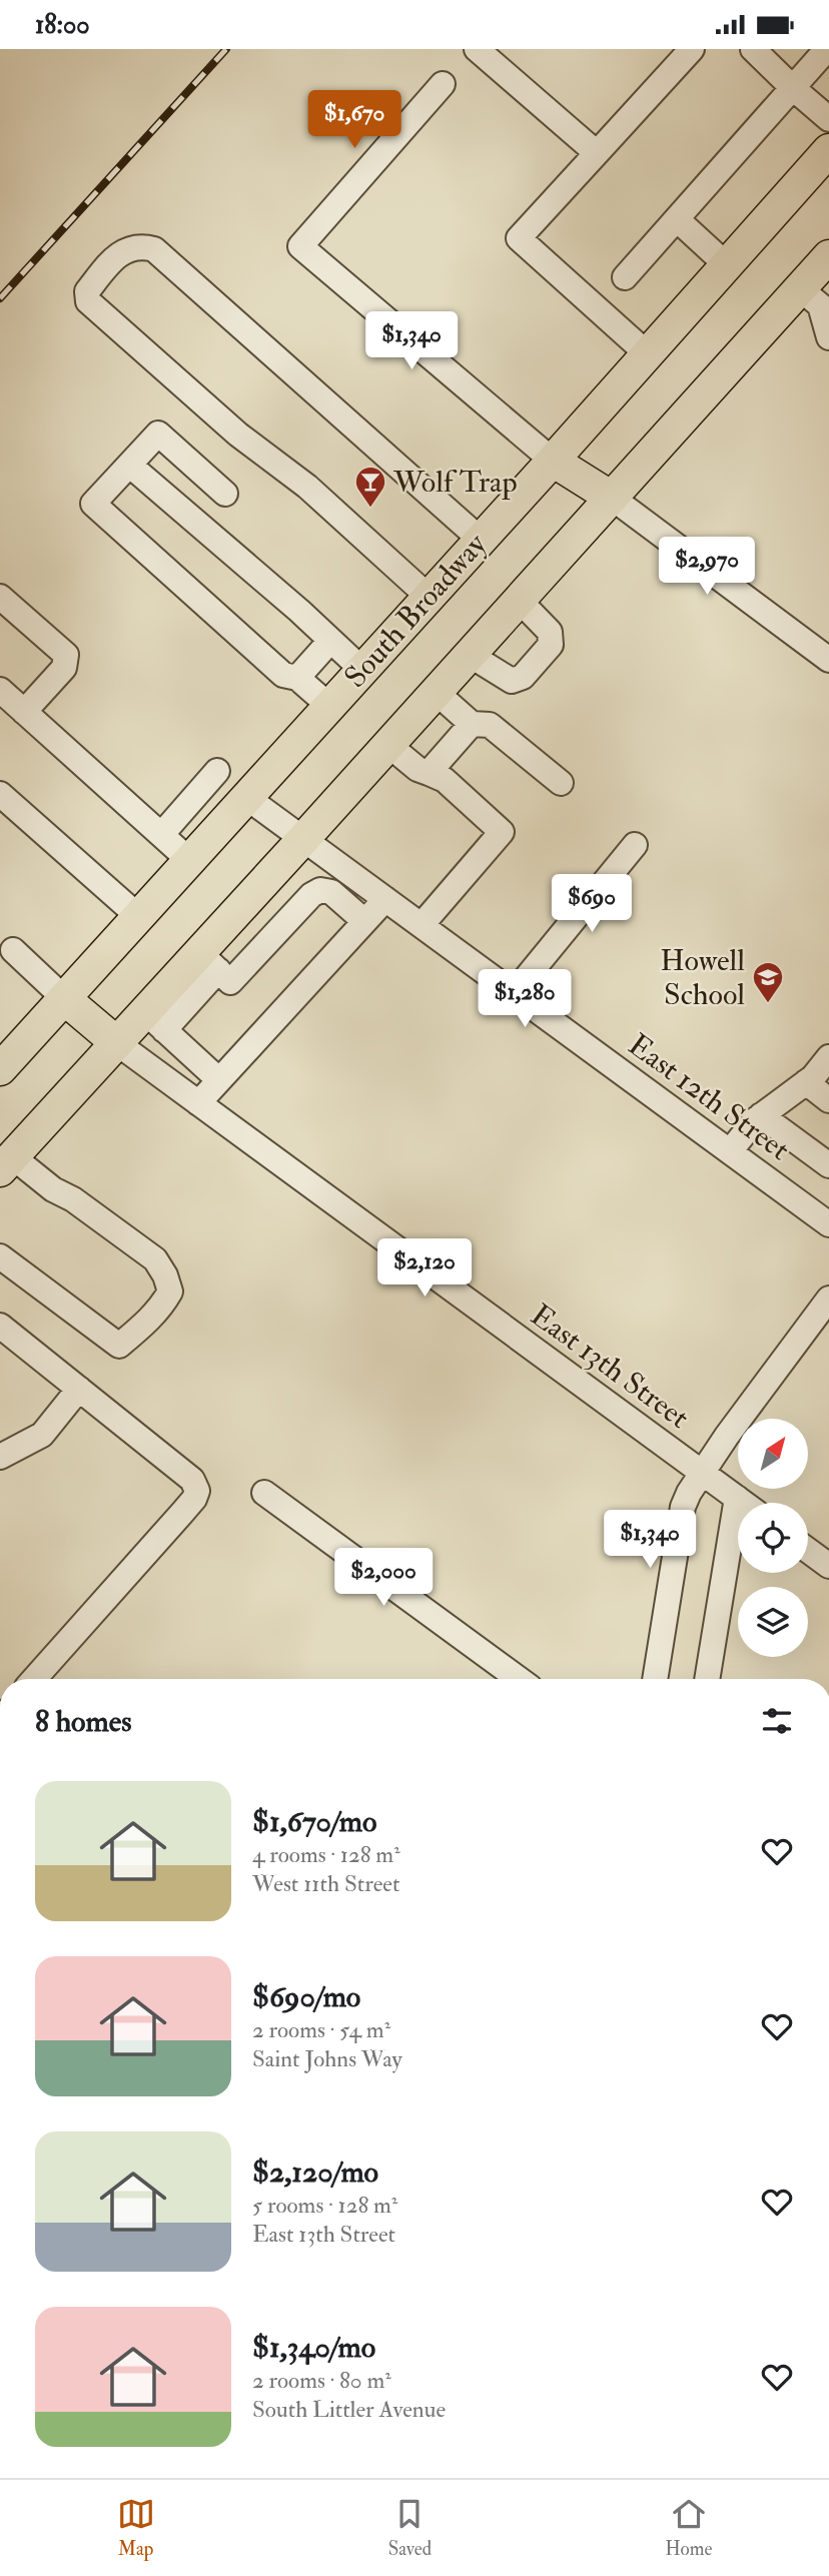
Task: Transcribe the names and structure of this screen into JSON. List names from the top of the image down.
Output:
{
  "streets": {
    "main road": ["South Broadway"],
    "street": ["East 12th Street", "East 13th Street"]
  },
  "crossings": [
    ["South Broadway", "East 12th Street"]
  ],
  "places": {
    "bar": ["Wolf Trap"],
    "school or university": ["Howell School"]
  },
  "north": "top right",
  "page": {
    "status": "18:00",
    "price": [
      "$1,670",
      "$1,340",
      "$2,970",
      "$690",
      "$1,280",
      "$2,120",
      "$1,340",
      "$2,000"
    ],
    "heading": "8 homes",
    "list": [
      {
        "name": "$1,670/mo",
        "note": "4 rooms · 128 m² · West 11th Street"
      },
      {
        "name": "$690/mo",
        "note": "2 rooms · 54 m² · Saint Johns Way"
      },
      {
        "name": "$2,120/mo",
        "note": "5 rooms · 128 m² · East 13th Street"
      },
      {
        "name": "$1,340/mo",
        "note": "2 rooms · 80 m² · South Littler Avenue"
      }
    ],
    "tabs": ["Map", "Saved", "Home"]
  }
}
